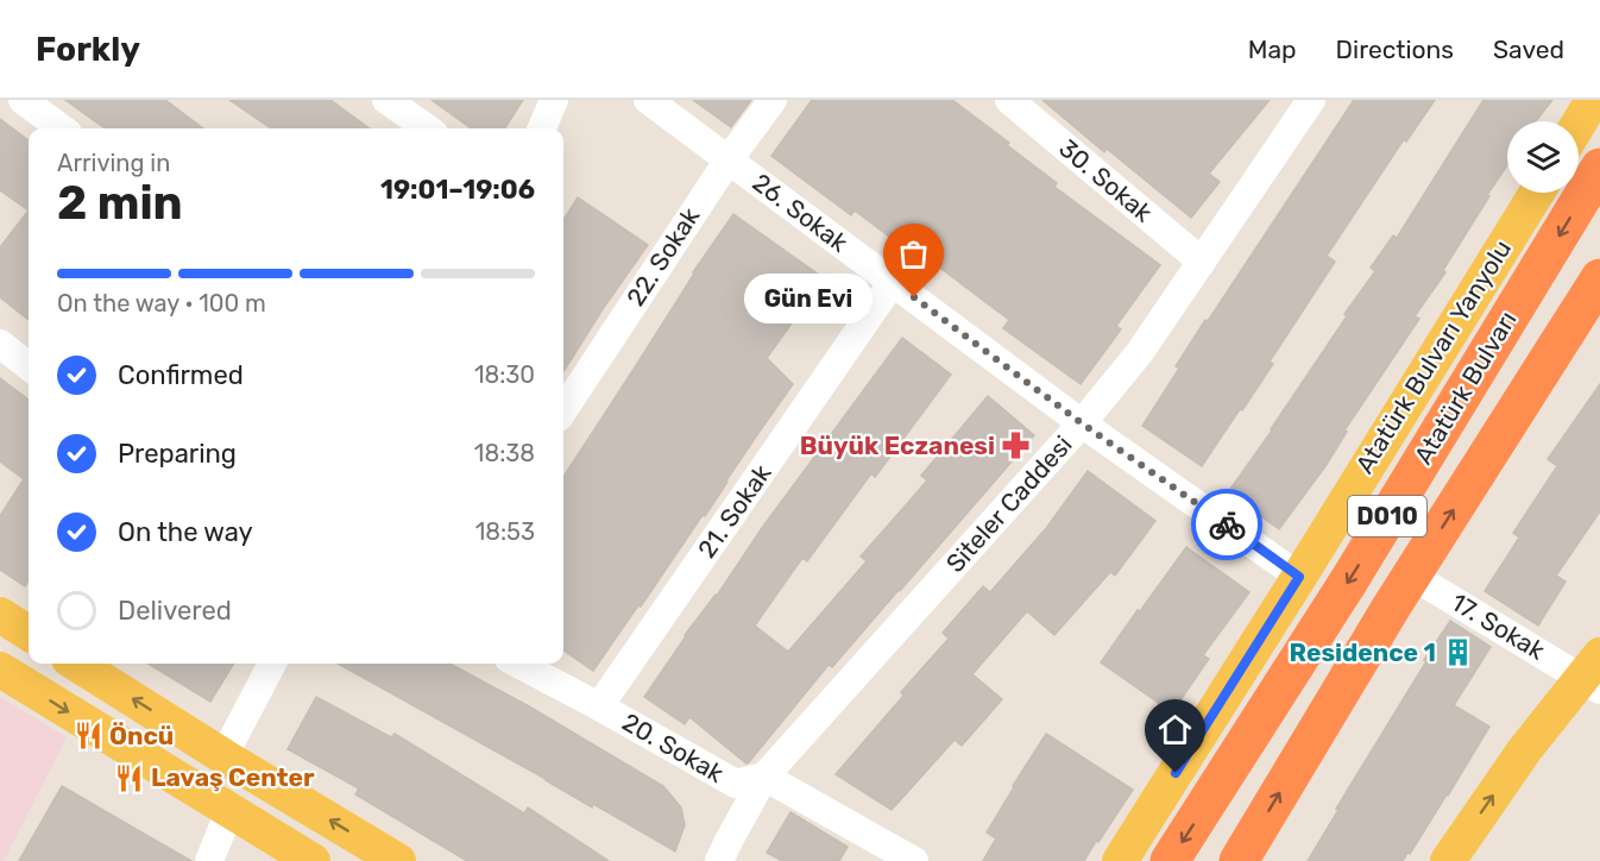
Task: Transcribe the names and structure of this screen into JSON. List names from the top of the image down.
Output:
{
  "streets": {
    "highway": ["Atatürk Bulvarı", "D010"],
    "main road": ["Atatürk Bulvarı Yanyolu"],
    "street": [
      "30. Sokak",
      "26. Sokak",
      "22. Sokak",
      "Siteler Caddesi",
      "21. Sokak",
      "17. Sokak",
      "20. Sokak"
    ]
  },
  "crossings": [
    ["30. Sokak", "Siteler Caddesi"],
    ["26. Sokak", "22. Sokak"],
    ["26. Sokak", "Atatürk Bulvarı Yanyolu"],
    ["26. Sokak", "Siteler Caddesi"],
    ["26. Sokak", "21. Sokak"],
    ["Siteler Caddesi", "20. Sokak"],
    ["21. Sokak", "20. Sokak"],
    ["D010", "17. Sokak"]
  ],
  "places": {
    "other": ["Gün Evi"],
    "pharmacy": ["Büyük Eczanesi"],
    "building": ["Residence 1"],
    "restaurant": ["Öncü", "Lavaş Center"]
  },
  "page": {
    "header": "Forkly",
    "nav": ["Map", "Directions", "Saved"],
    "heading": ["2 min", "Arriving in", "19:01–19:06"],
    "bar": "On the way · 100 m",
    "bubble": "Gün Evi",
    "list": [
      ["Confirmed", "18:30"],
      ["Preparing", "18:38"],
      ["On the way", "18:53"],
      "Delivered"
    ]
  }
}
